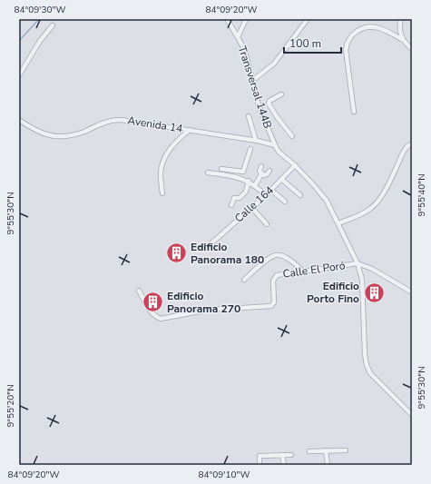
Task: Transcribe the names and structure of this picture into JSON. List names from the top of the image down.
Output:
{
  "streets": {
    "street": [
      "Transversal 144B",
      "Avenida 14",
      "Calle 164",
      "Calle El Poró"
    ]
  },
  "crossings": [
    ["Transversal 144B", "Avenida 14"],
    ["Transversal 144B", "Calle 164"],
    ["Transversal 144B", "Calle El Poró"]
  ],
  "places": {
    "building": ["Edificio Panorama 180", "Edificio Porto Fino", "Edificio Panorama 270"]
  },
  "scale_bar": "100 m",
  "coordinates": [
    "84°09'30\"W",
    "84°09'20\"W",
    "9°55'40\"N",
    "9°55'30\"N",
    "9°55'20\"N",
    "84°09'10\"W"
  ]
}
